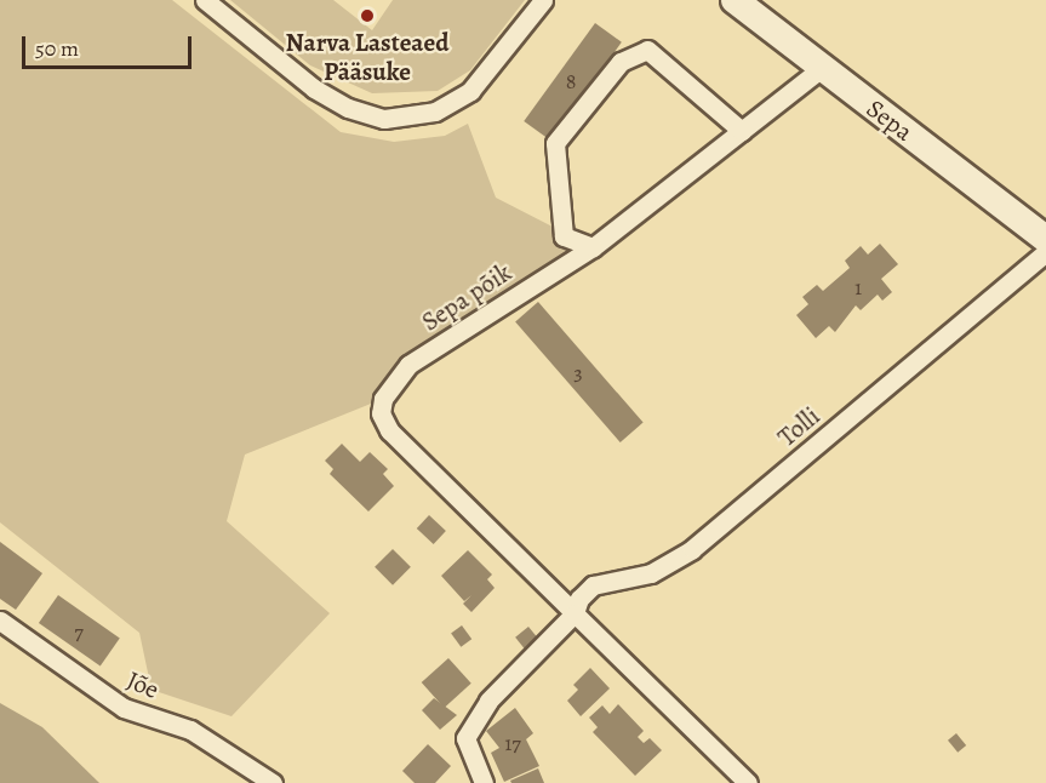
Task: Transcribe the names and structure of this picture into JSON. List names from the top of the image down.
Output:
{
  "streets": {
    "street": [
      "Sepa",
      "Sepa põik",
      "Tolli",
      "Jõe"
    ]
  },
  "crossings": [
    ["Sepa", "Sepa põik"],
    ["Sepa põik", "Tolli"]
  ],
  "places": ["Narva Lasteaed Pääsuke"],
  "house_numbers": [
    "8",
    "1",
    "3",
    "7",
    "17"
  ],
  "scale_bar": "50 m"
}
